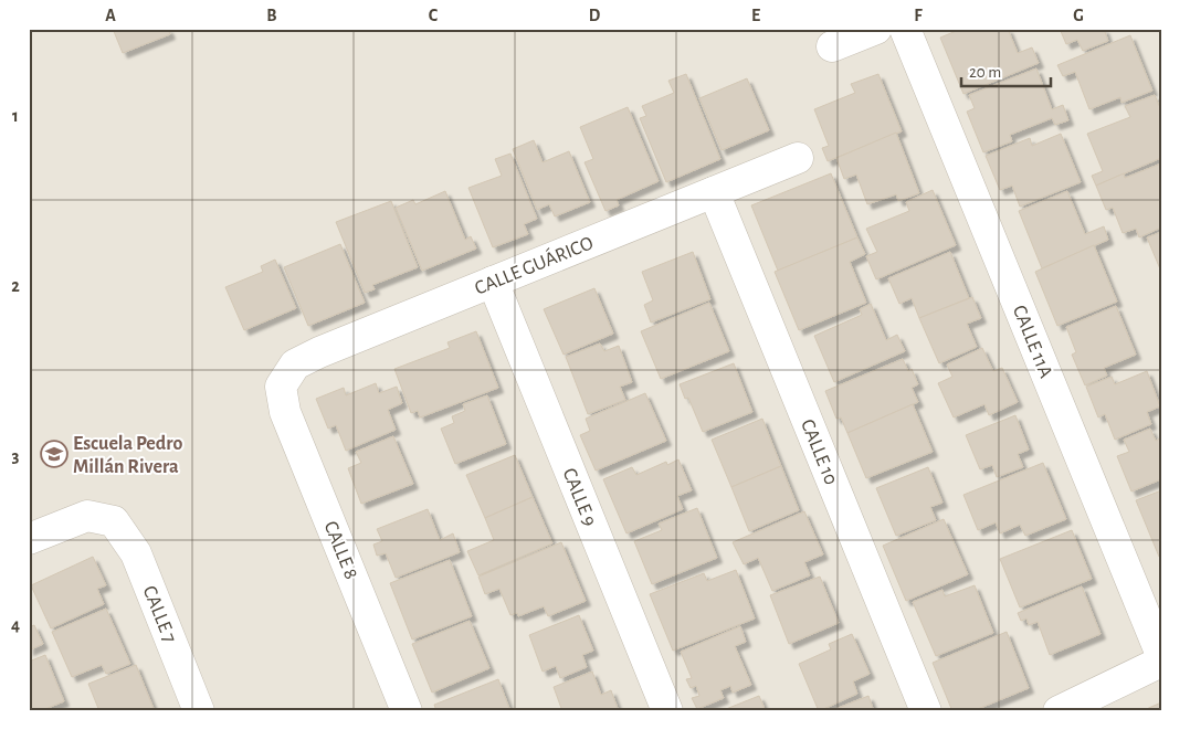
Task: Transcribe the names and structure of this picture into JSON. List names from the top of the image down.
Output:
{
  "streets": {
    "street": [
      "CALLE GUÁRICO",
      "CALLE 11A",
      "CALLE 10",
      "CALLE 9",
      "CALLE 8",
      "CALLE 7"
    ]
  },
  "crossings": [
    ["CALLE GUÁRICO", "CALLE 10"],
    ["CALLE GUÁRICO", "CALLE 9"],
    ["CALLE GUÁRICO", "CALLE 8"]
  ],
  "places": {
    "school or university": ["Escuela Pedro Millán Rivera"]
  },
  "scale_bar": "20 m",
  "grid": {
    "columns": [
      "A",
      "B",
      "C",
      "D",
      "E",
      "F",
      "G"
    ],
    "rows": [
      "1",
      "2",
      "3",
      "4"
    ]
  }
}
